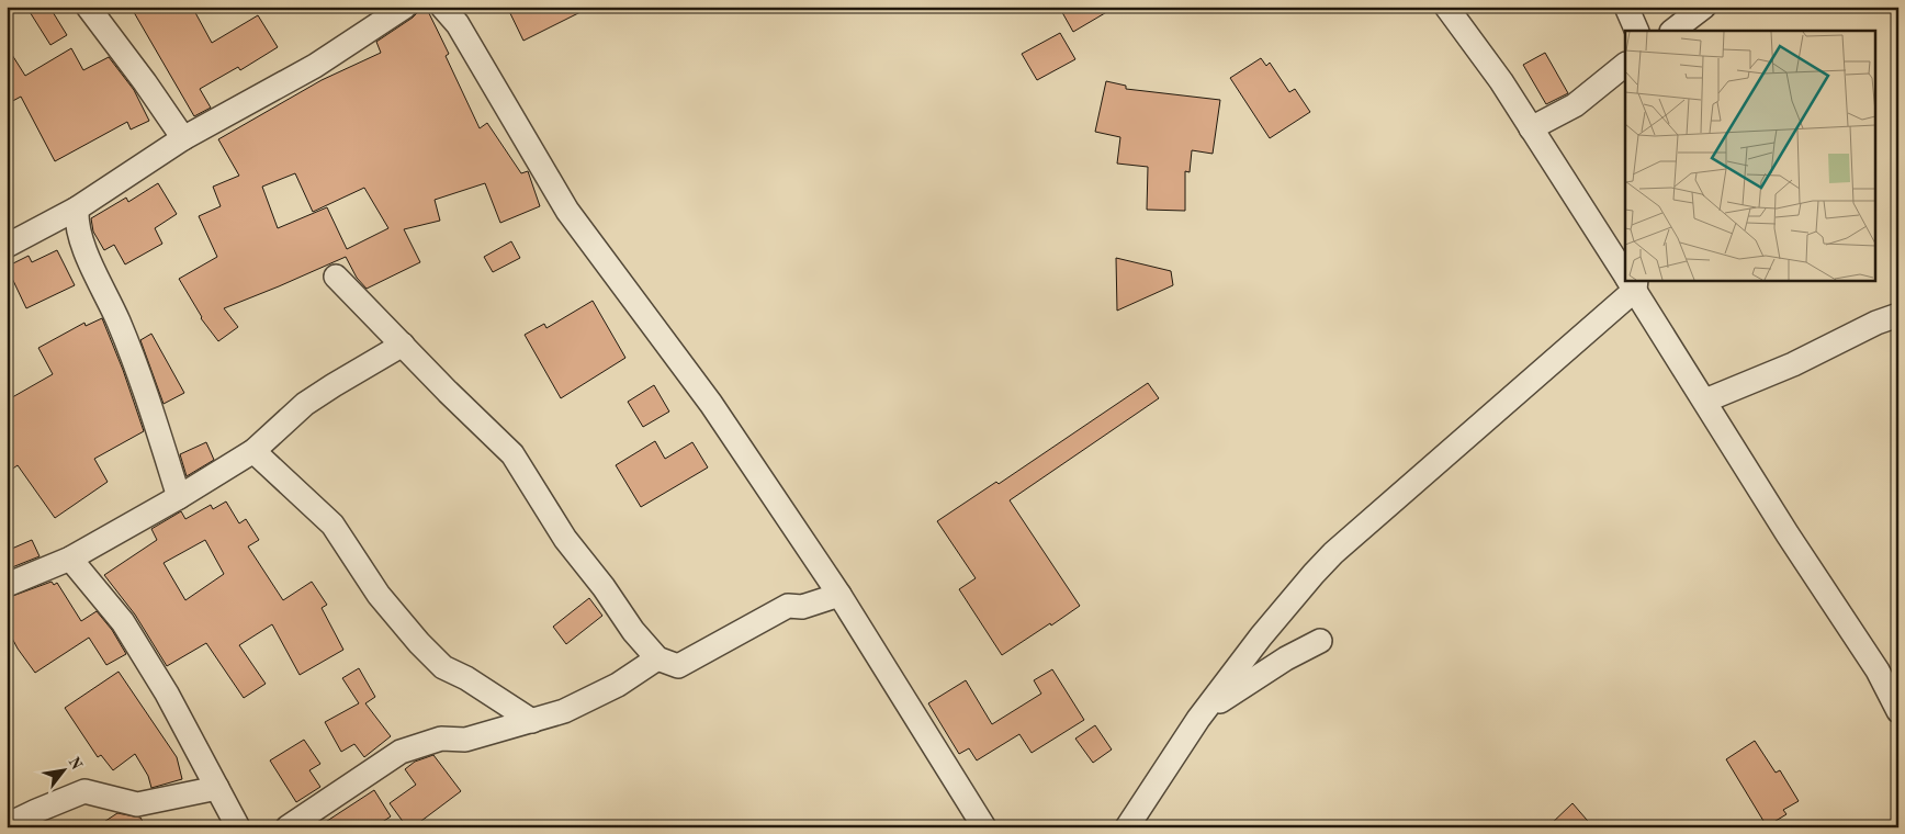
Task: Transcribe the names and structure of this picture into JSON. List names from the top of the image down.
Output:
{
  "north": "top right"
}
